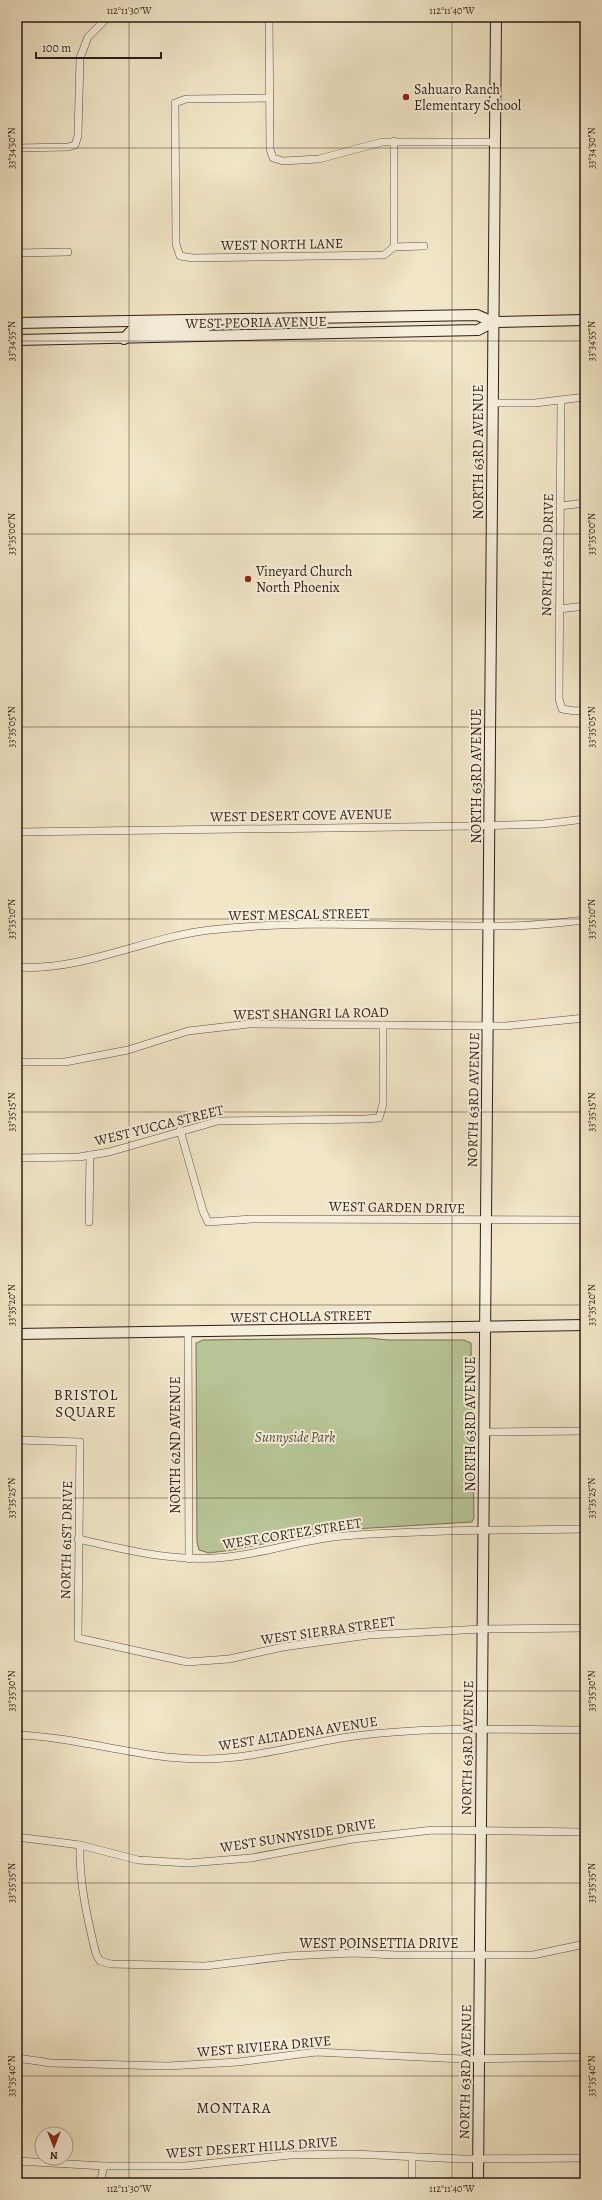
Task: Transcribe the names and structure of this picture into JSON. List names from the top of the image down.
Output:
{
  "streets": {
    "street": [
      "WEST NORTH LANE",
      "WEST PEORIA AVENUE",
      "NORTH 63RD AVENUE",
      "NORTH 63RD DRIVE",
      "WEST DESERT COVE AVENUE",
      "WEST MESCAL STREET",
      "WEST SHANGRI LA ROAD",
      "WEST YUCCA STREET",
      "WEST GARDEN DRIVE",
      "WEST CHOLLA STREET",
      "NORTH 62ND AVENUE",
      "WEST CORTEZ STREET",
      "NORTH 61ST DRIVE",
      "WEST SIERRA STREET",
      "WEST ALTADENA AVENUE",
      "WEST SUNNYSIDE DRIVE",
      "WEST POINSETTIA DRIVE",
      "WEST RIVIERA DRIVE",
      "WEST DESERT HILLS DRIVE"
    ]
  },
  "crossings": [
    ["WEST PEORIA AVENUE", "NORTH 63RD AVENUE"],
    ["NORTH 63RD AVENUE", "WEST DESERT COVE AVENUE"],
    ["NORTH 63RD AVENUE", "WEST MESCAL STREET"],
    ["NORTH 63RD AVENUE", "WEST SHANGRI LA ROAD"],
    ["NORTH 63RD AVENUE", "WEST GARDEN DRIVE"],
    ["NORTH 63RD AVENUE", "WEST CHOLLA STREET"],
    ["NORTH 63RD AVENUE", "WEST CORTEZ STREET"],
    ["NORTH 63RD AVENUE", "WEST SIERRA STREET"],
    ["NORTH 63RD AVENUE", "WEST ALTADENA AVENUE"],
    ["NORTH 63RD AVENUE", "WEST SUNNYSIDE DRIVE"],
    ["NORTH 63RD AVENUE", "WEST POINSETTIA DRIVE"],
    ["NORTH 63RD AVENUE", "WEST RIVIERA DRIVE"],
    ["NORTH 63RD AVENUE", "WEST DESERT HILLS DRIVE"],
    ["WEST SHANGRI LA ROAD", "WEST YUCCA STREET"],
    ["WEST YUCCA STREET", "WEST GARDEN DRIVE"],
    ["WEST CHOLLA STREET", "NORTH 62ND AVENUE"],
    ["NORTH 62ND AVENUE", "WEST CORTEZ STREET"],
    ["WEST CORTEZ STREET", "NORTH 61ST DRIVE"],
    ["NORTH 61ST DRIVE", "WEST SIERRA STREET"],
    ["WEST SUNNYSIDE DRIVE", "WEST POINSETTIA DRIVE"]
  ],
  "districts": ["BRISTOL SQUARE", "MONTARA"],
  "parks": ["Sunnyside Park"],
  "places": ["Sahuaro Ranch Elementary School", "Vineyard Church North Phoenix"],
  "scale_bar": "100 m",
  "north": "bottom",
  "coordinates": [
    "112°11'30\"W",
    "112°11'40\"W",
    "33°34'50\"N",
    "33°34'55\"N",
    "33°35'00\"N",
    "33°35'05\"N",
    "33°35'10\"N",
    "33°35'15\"N",
    "33°35'20\"N",
    "33°35'25\"N",
    "33°35'30\"N",
    "33°35'35\"N",
    "33°35'40\"N"
  ]
}
